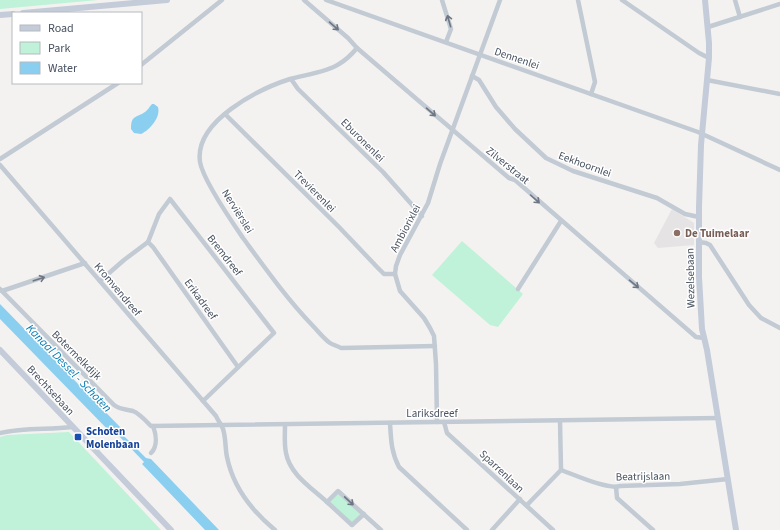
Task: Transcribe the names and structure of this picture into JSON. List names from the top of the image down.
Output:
{
  "streets": {
    "street": [
      "Dennenlei",
      "Eburonenlei",
      "Eekhoornlei",
      "Zilverstraat",
      "Trevierenlei",
      "Nerviërslei",
      "Ambiorixlei",
      "Bremdreef",
      "Wezelsebaan",
      "Kromvendreef",
      "Erikadreef",
      "Botermelkdijk",
      "Brechtsebaan",
      "Lariksdreef",
      "Sparrenlaan",
      "Beatrijslaan"
    ]
  },
  "crossings": [
    ["Dennenlei", "Ambiorixlei"],
    ["Dennenlei", "Wezelsebaan"],
    ["Eburonenlei", "Nerviërslei"],
    ["Eburonenlei", "Ambiorixlei"],
    ["Eekhoornlei", "Ambiorixlei"],
    ["Eekhoornlei", "Wezelsebaan"],
    ["Zilverstraat", "Nerviërslei"],
    ["Zilverstraat", "Ambiorixlei"],
    ["Zilverstraat", "Wezelsebaan"],
    ["Trevierenlei", "Nerviërslei"],
    ["Trevierenlei", "Ambiorixlei"],
    ["Bremdreef", "Kromvendreef"],
    ["Bremdreef", "Erikadreef"],
    ["Wezelsebaan", "Lariksdreef"],
    ["Wezelsebaan", "Beatrijslaan"],
    ["Kromvendreef", "Lariksdreef"],
    ["Botermelkdijk", "Lariksdreef"],
    ["Lariksdreef", "Sparrenlaan"]
  ],
  "one_way": ["Zilverstraat"],
  "water": ["Kanaal Dessel - Schoten"],
  "places": {
    "other": ["De Tuimelaar"],
    "transit": ["Schoten Molenbaan"]
  },
  "legend": ["Road", "Park", "Water"]
}
